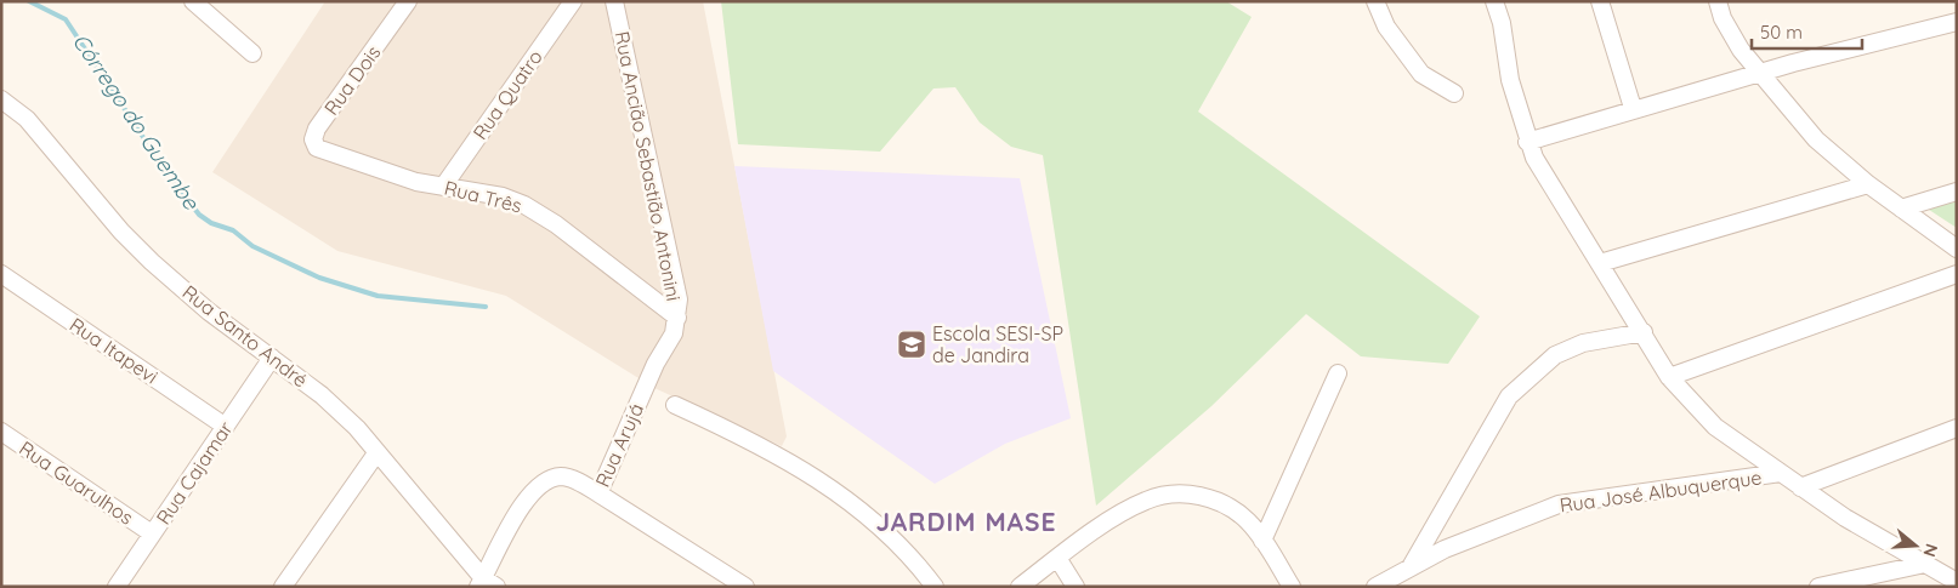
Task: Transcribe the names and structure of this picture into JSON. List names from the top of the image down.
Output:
{
  "streets": {
    "street": [
      "Rua Dois",
      "Rua Quatro",
      "Rua Ancião Sebastião Antonini",
      "Rua Três",
      "Rua Santo André",
      "Rua Itapevi",
      "Rua Arujá",
      "Rua Cajamar",
      "Rua Guarulhos",
      "Rua José Albuquerque"
    ]
  },
  "crossings": [
    ["Rua Dois", "Rua Três"],
    ["Rua Quatro", "Rua Três"],
    ["Rua Ancião Sebastião Antonini", "Rua Três"],
    ["Rua Ancião Sebastião Antonini", "Rua Arujá"],
    ["Rua Santo André", "Rua Arujá"],
    ["Rua Santo André", "Rua Cajamar"],
    ["Rua Itapevi", "Rua Cajamar"],
    ["Rua Cajamar", "Rua Guarulhos"]
  ],
  "districts": ["JARDIM MASE"],
  "water": ["Córrego do Guembe"],
  "places": {
    "school or university": ["Escola SESI-SP de Jandira"]
  },
  "scale_bar": "50 m",
  "north": "right"
}
